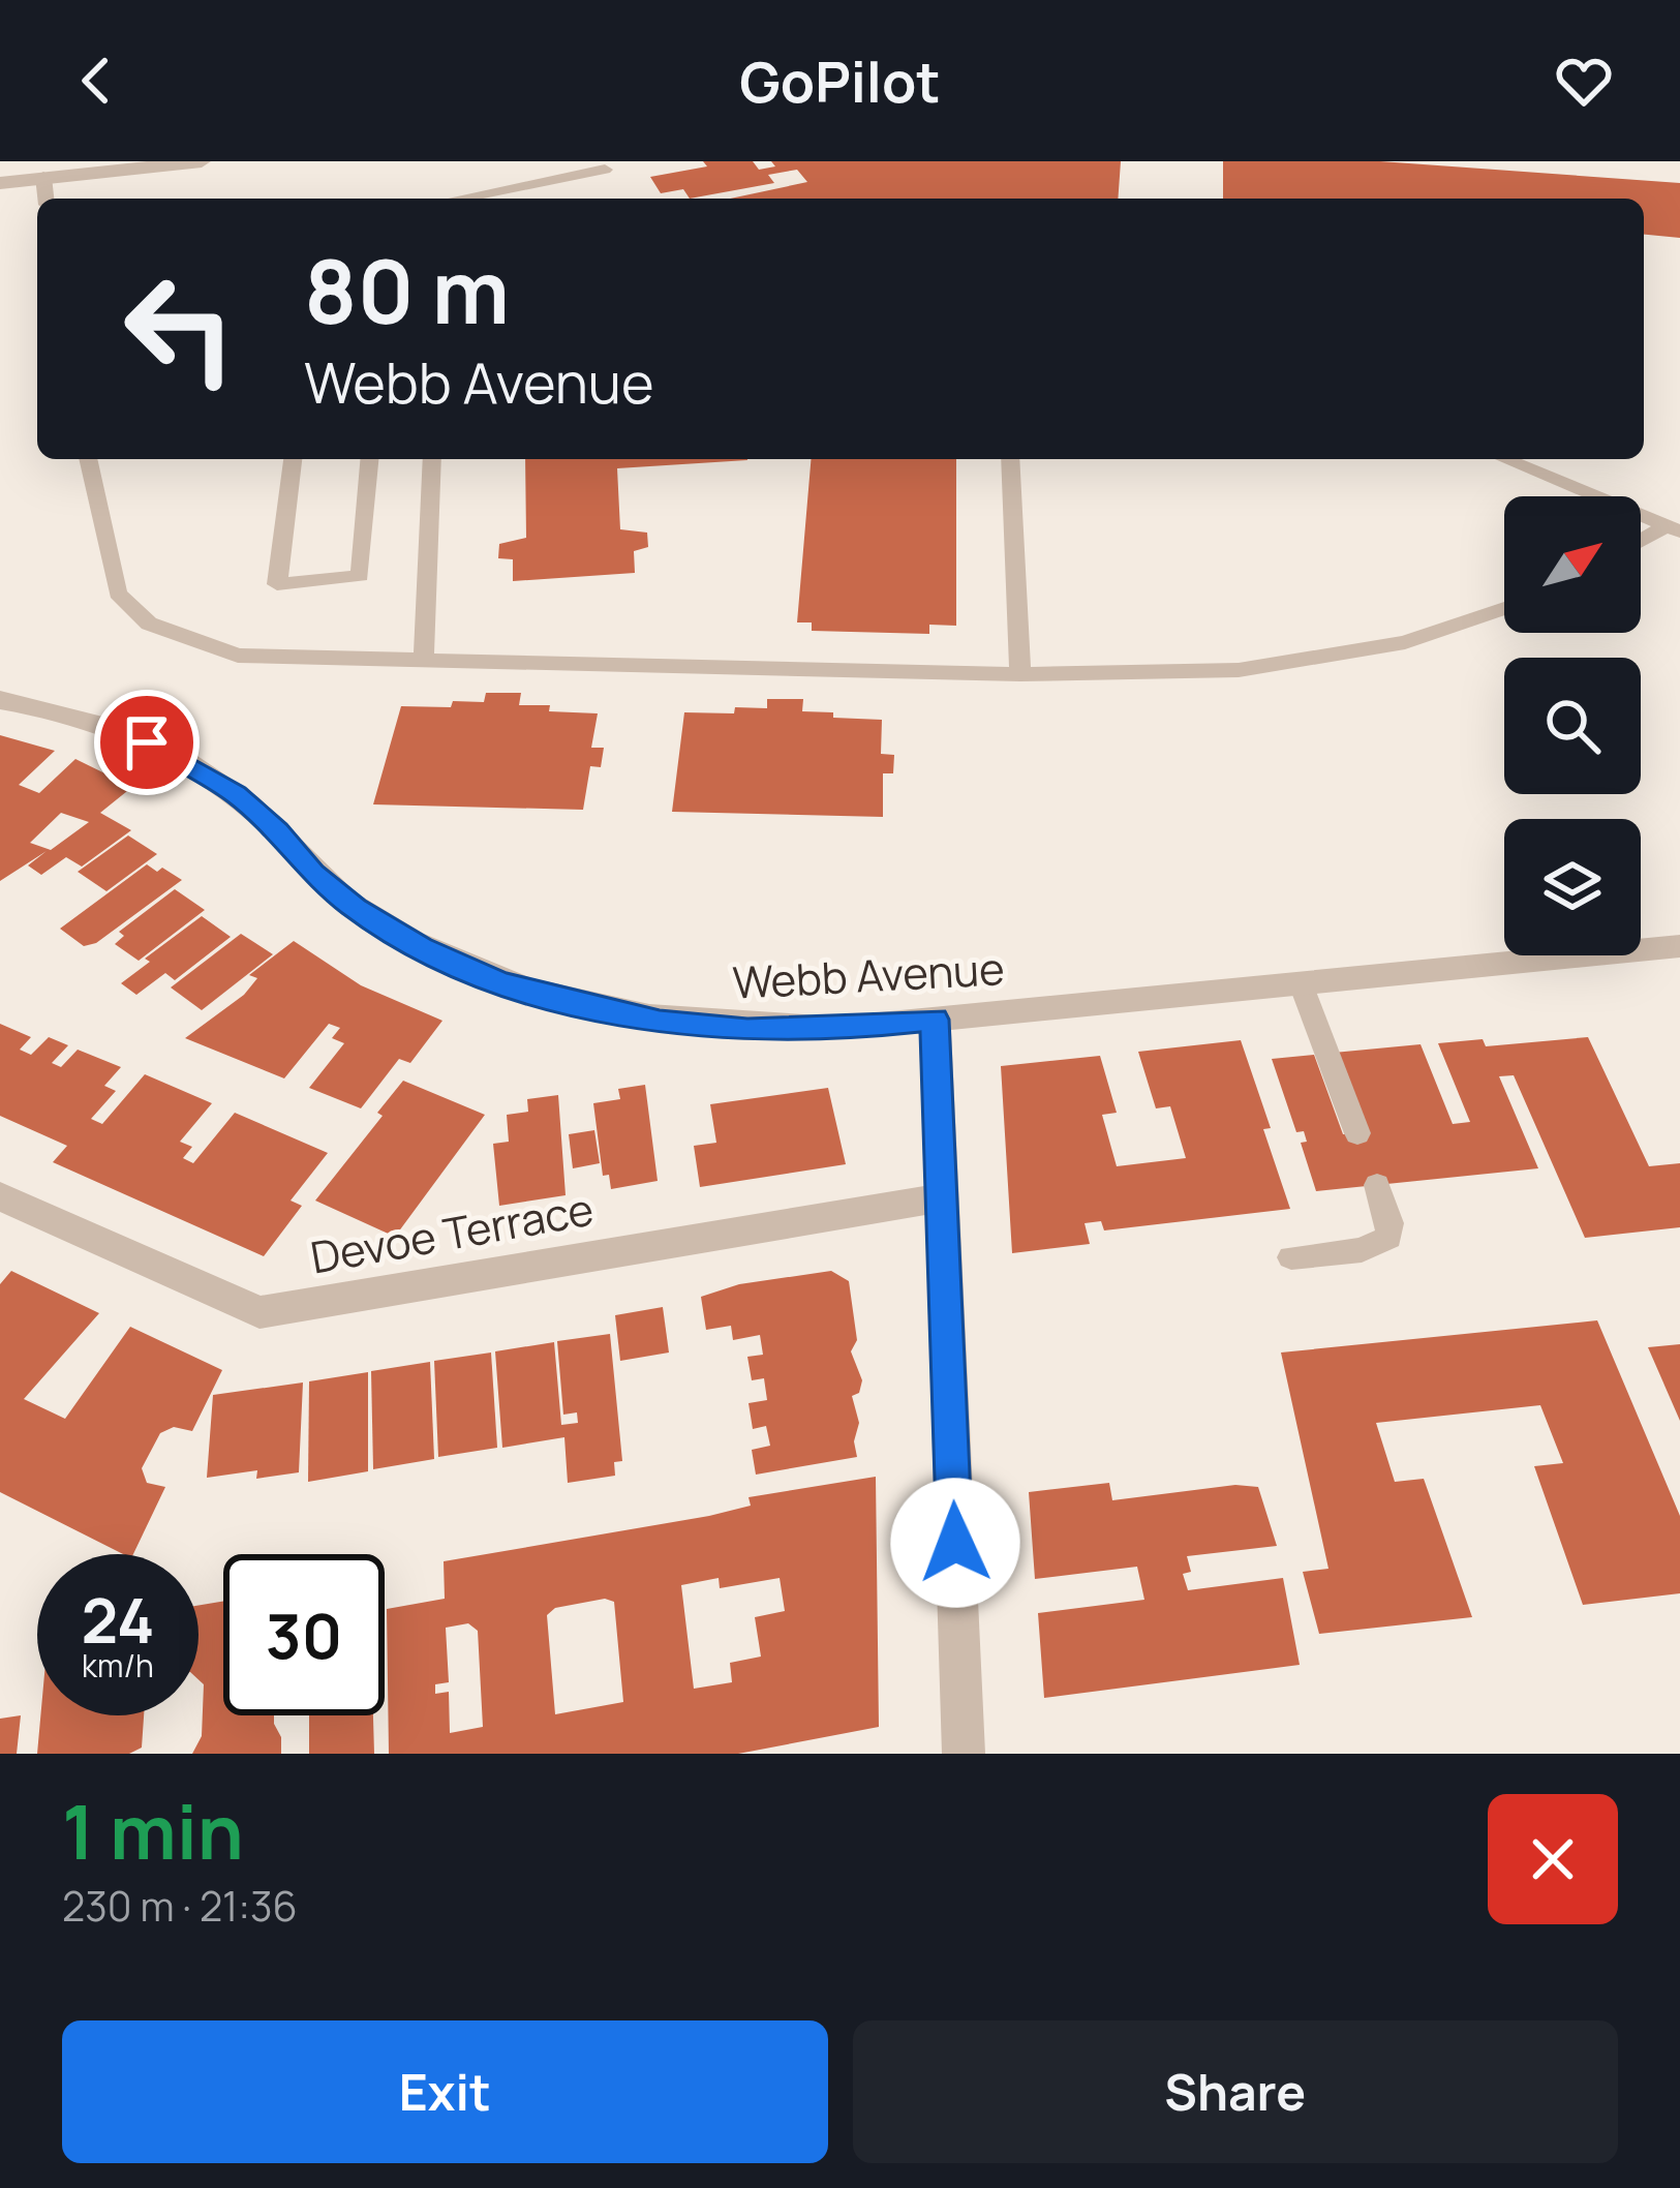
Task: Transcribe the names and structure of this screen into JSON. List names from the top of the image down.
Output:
{
  "streets": {
    "street": ["Webb Avenue", "Devoe Terrace"]
  },
  "north": "top right",
  "page": {
    "header": "GoPilot",
    "turn": ["80 m", "Webb Avenue"],
    "speed": "24 km/h",
    "limit": "30",
    "heading": ["1 min", "230 m · 21:36"],
    "buttons": ["Exit", "Share"]
  }
}
